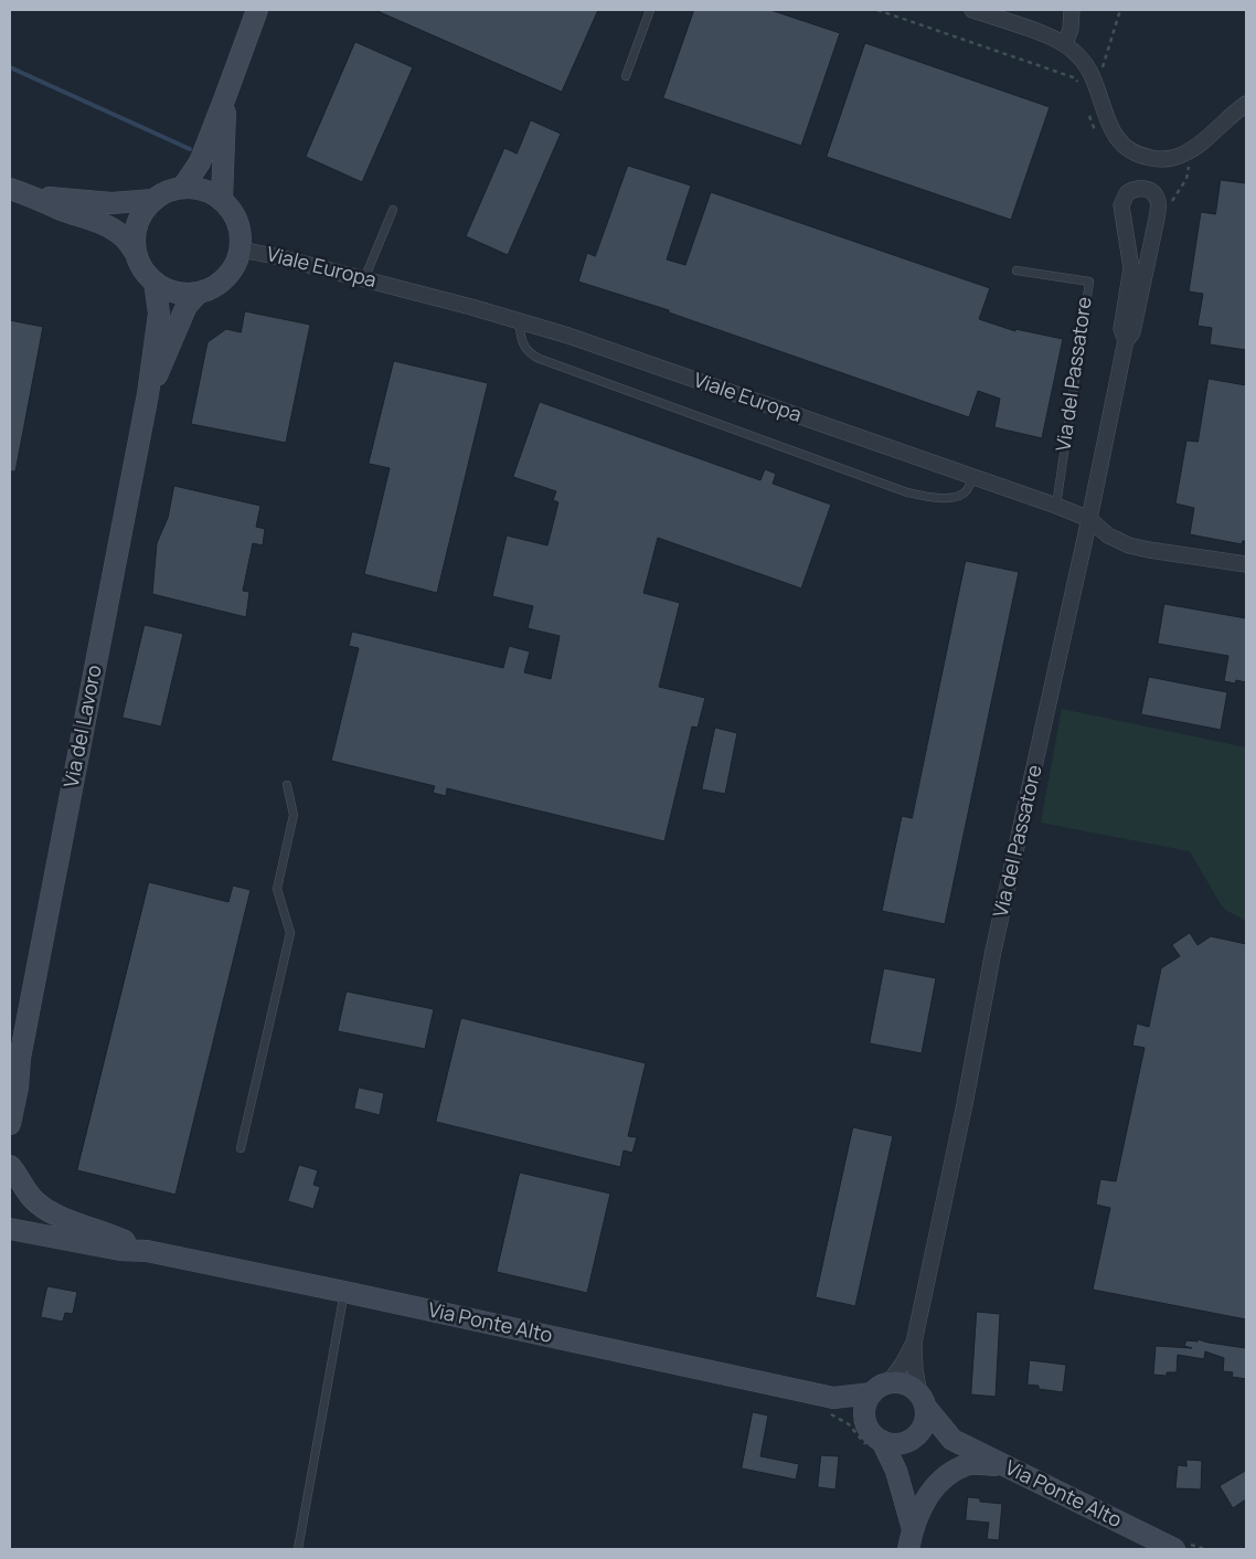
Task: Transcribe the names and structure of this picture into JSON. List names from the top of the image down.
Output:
{
  "streets": {
    "main road": ["Via del Lavoro", "Via Ponte Alto"],
    "street": ["Viale Europa", "Via del Passatore"]
  },
  "crossings": [
    ["Viale Europa", "Via del Passatore"],
    ["Viale Europa", "Via del Lavoro"],
    ["Via del Passatore", "Via Ponte Alto"]
  ]
}
